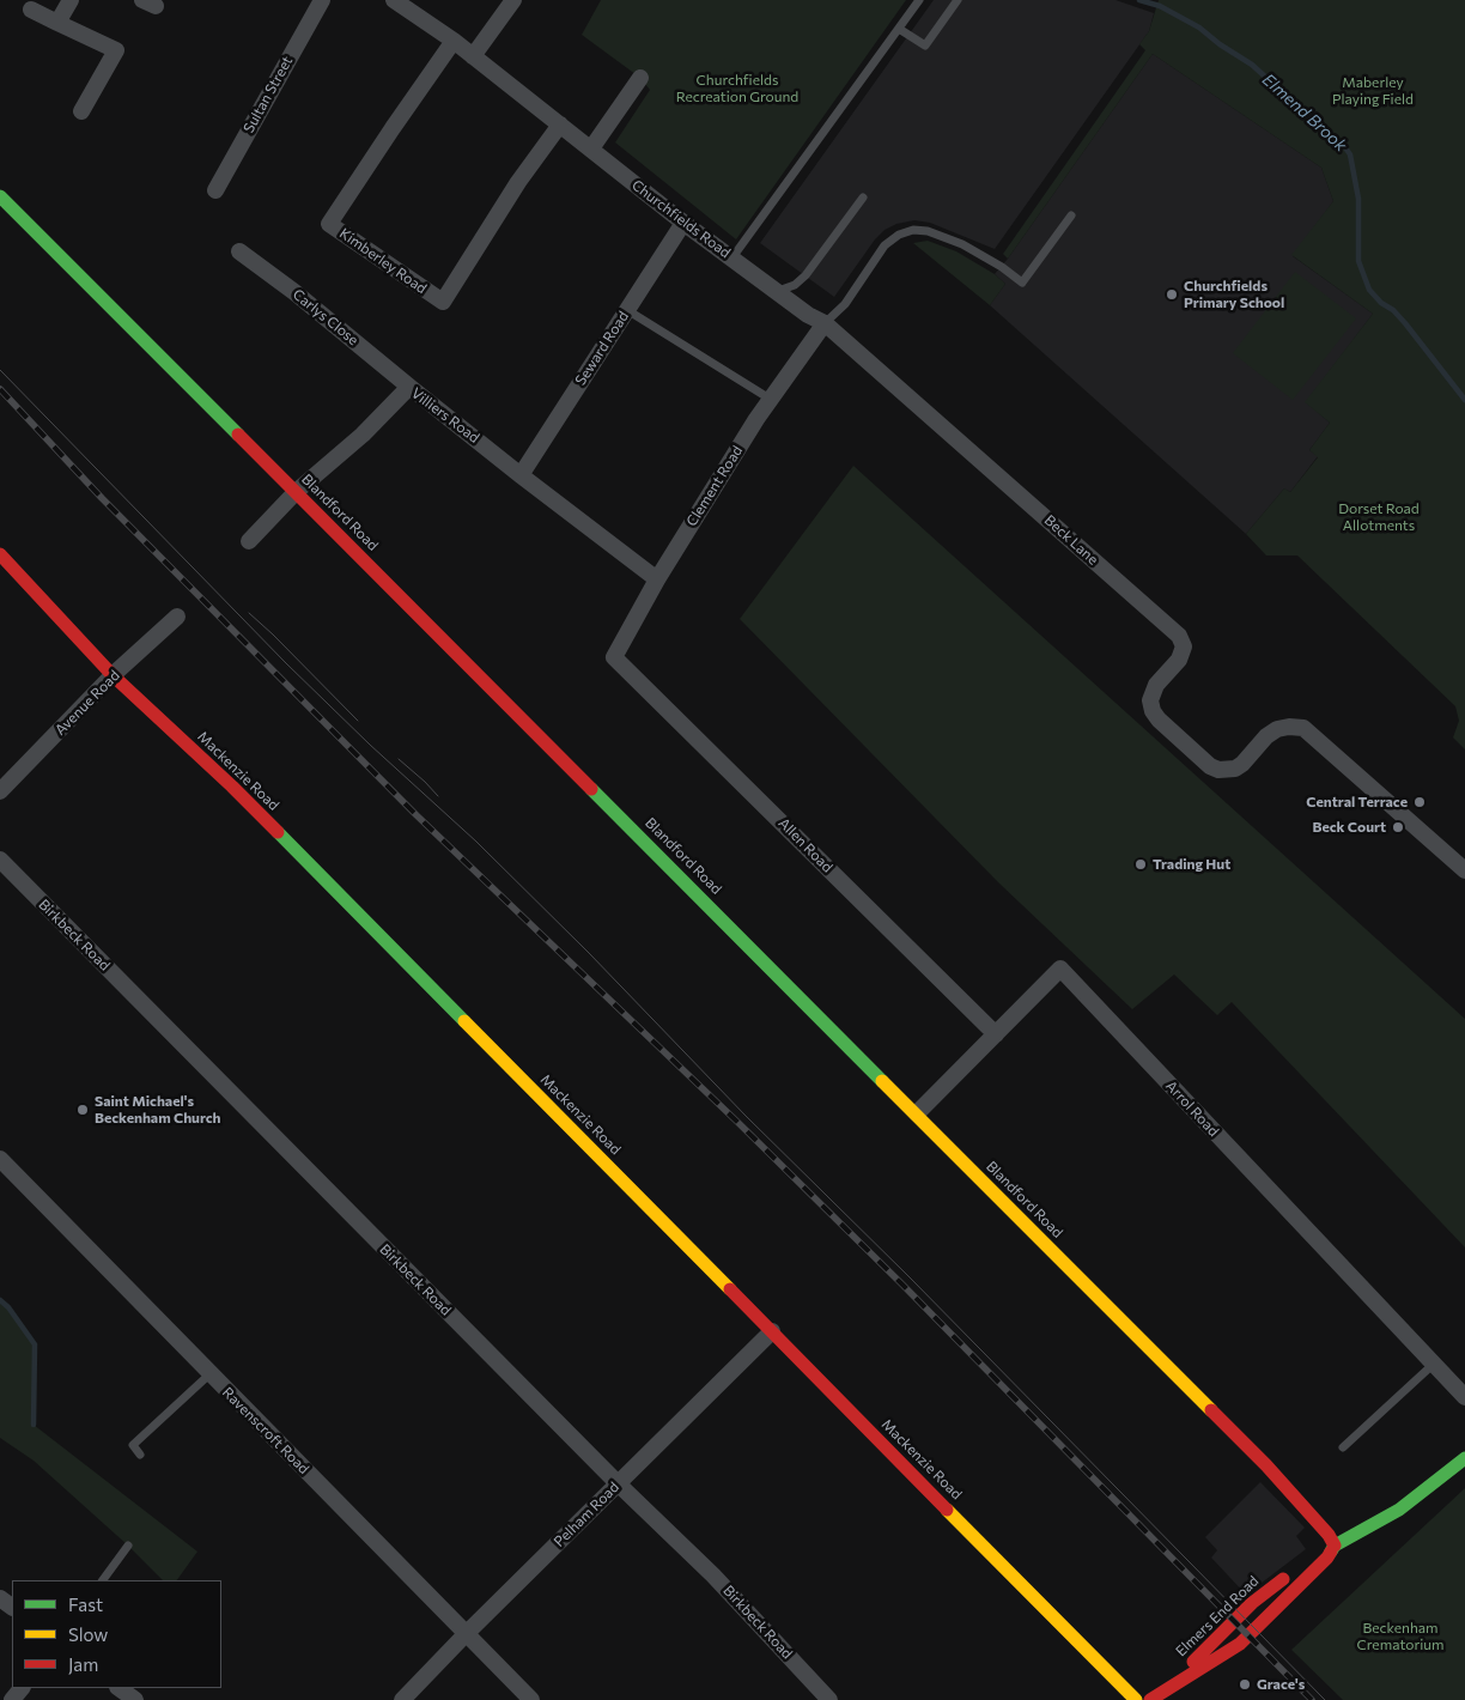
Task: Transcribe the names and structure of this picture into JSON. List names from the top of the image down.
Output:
{
  "streets": {
    "street": [
      "Sultan Street",
      "Churchfields Road",
      "Kimberley Road",
      "Carlys Close",
      "Seward Road",
      "Villiers Road",
      "Clement Road",
      "Blandford Road",
      "Beck Lane",
      "Avenue Road",
      "Mackenzie Road",
      "Allen Road",
      "Birkbeck Road",
      "Arrol Road",
      "Ravenscroft Road",
      "Pelham Road",
      "Elmers End Road"
    ]
  },
  "crossings": [
    ["Churchfields Road", "Kimberley Road"],
    ["Churchfields Road", "Seward Road"],
    ["Churchfields Road", "Clement Road"],
    ["Churchfields Road", "Beck Lane"],
    ["Carlys Close", "Villiers Road"],
    ["Seward Road", "Villiers Road"],
    ["Villiers Road", "Clement Road"],
    ["Villiers Road", "Blandford Road"],
    ["Clement Road", "Allen Road"],
    ["Blandford Road", "Arrol Road"],
    ["Blandford Road", "Elmers End Road"],
    ["Avenue Road", "Mackenzie Road"],
    ["Mackenzie Road", "Pelham Road"],
    ["Allen Road", "Arrol Road"],
    ["Birkbeck Road", "Pelham Road"],
    ["Ravenscroft Road", "Pelham Road"]
  ],
  "water": ["Elmend Brook"],
  "parks": [
    "Churchfields Recreation Ground",
    "Maberley Playing Field",
    "Dorset Road Allotments",
    "Beckenham Crematorium"
  ],
  "places": [
    "Churchfields Primary School",
    "Central Terrace",
    "Beck Court",
    "Trading Hut",
    "Saint Michael's Beckenham Church",
    "Grace's"
  ],
  "legend": ["Fast", "Slow", "Jam"]
}
